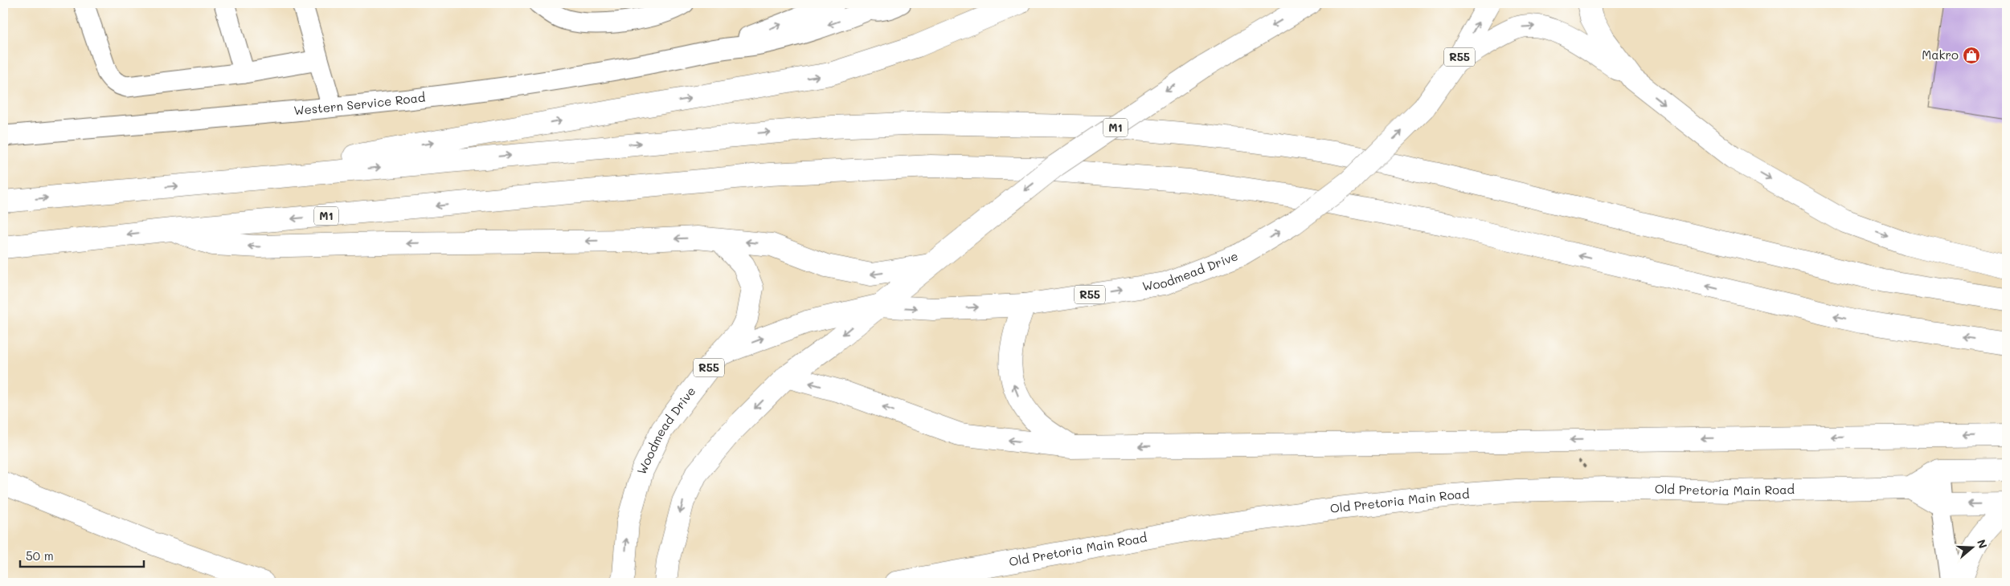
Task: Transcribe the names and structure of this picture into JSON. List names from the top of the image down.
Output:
{
  "streets": {
    "main road": [
      "R55",
      "M1",
      "Woodmead Drive",
      "Old Pretoria Main Road"
    ],
    "street": ["Western Service Road"]
  },
  "places": {
    "shop": ["Makro"]
  },
  "scale_bar": "50 m",
  "north": "right"
}
